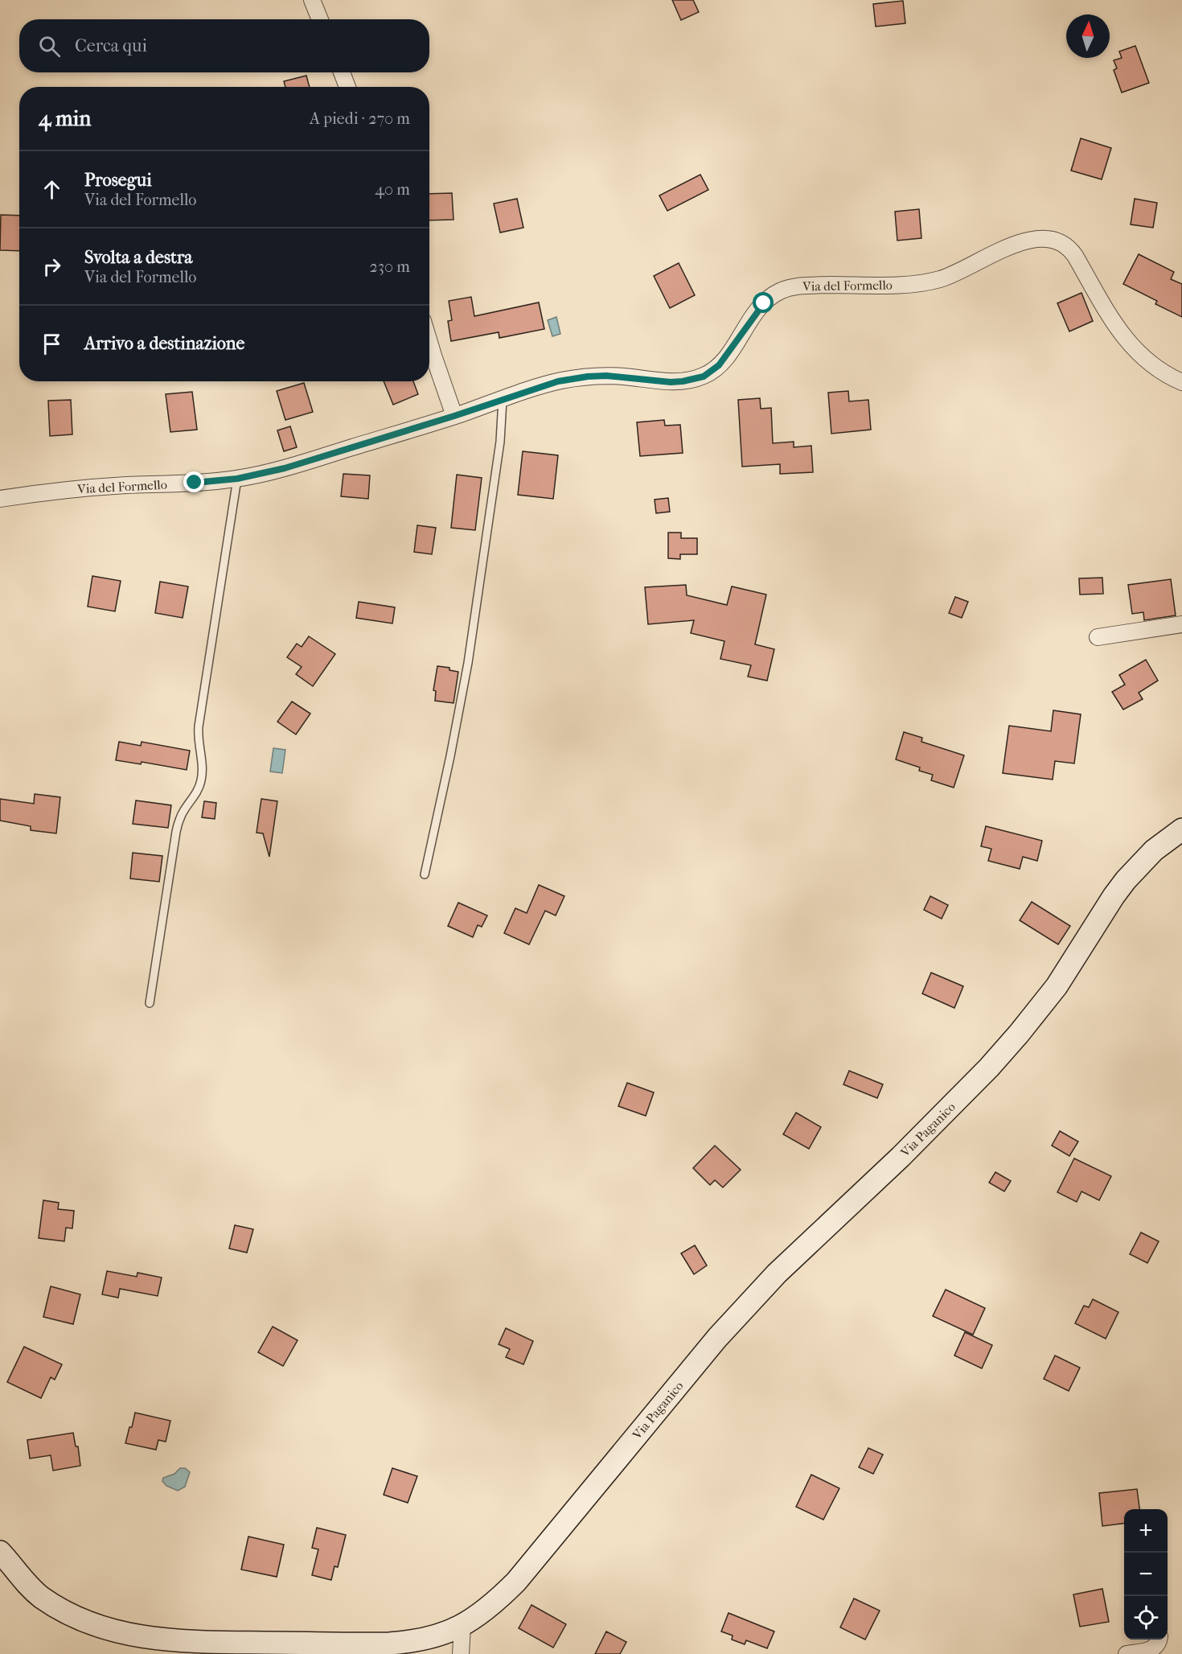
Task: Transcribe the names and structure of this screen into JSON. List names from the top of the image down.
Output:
{
  "streets": {
    "street": ["Via del Formello", "Via Paganico"]
  },
  "north": "top",
  "page": {
    "search": "Cerca qui",
    "heading": ["4 min", "A piedi · 270 m"],
    "list": [
      ["Prosegui", "Via del Formello", "40 m"],
      ["Svolta a destra", "Via del Formello", "230 m"],
      "Arrivo a destinazione"
    ],
    "map_buttons": ["+", "−"]
  }
}
